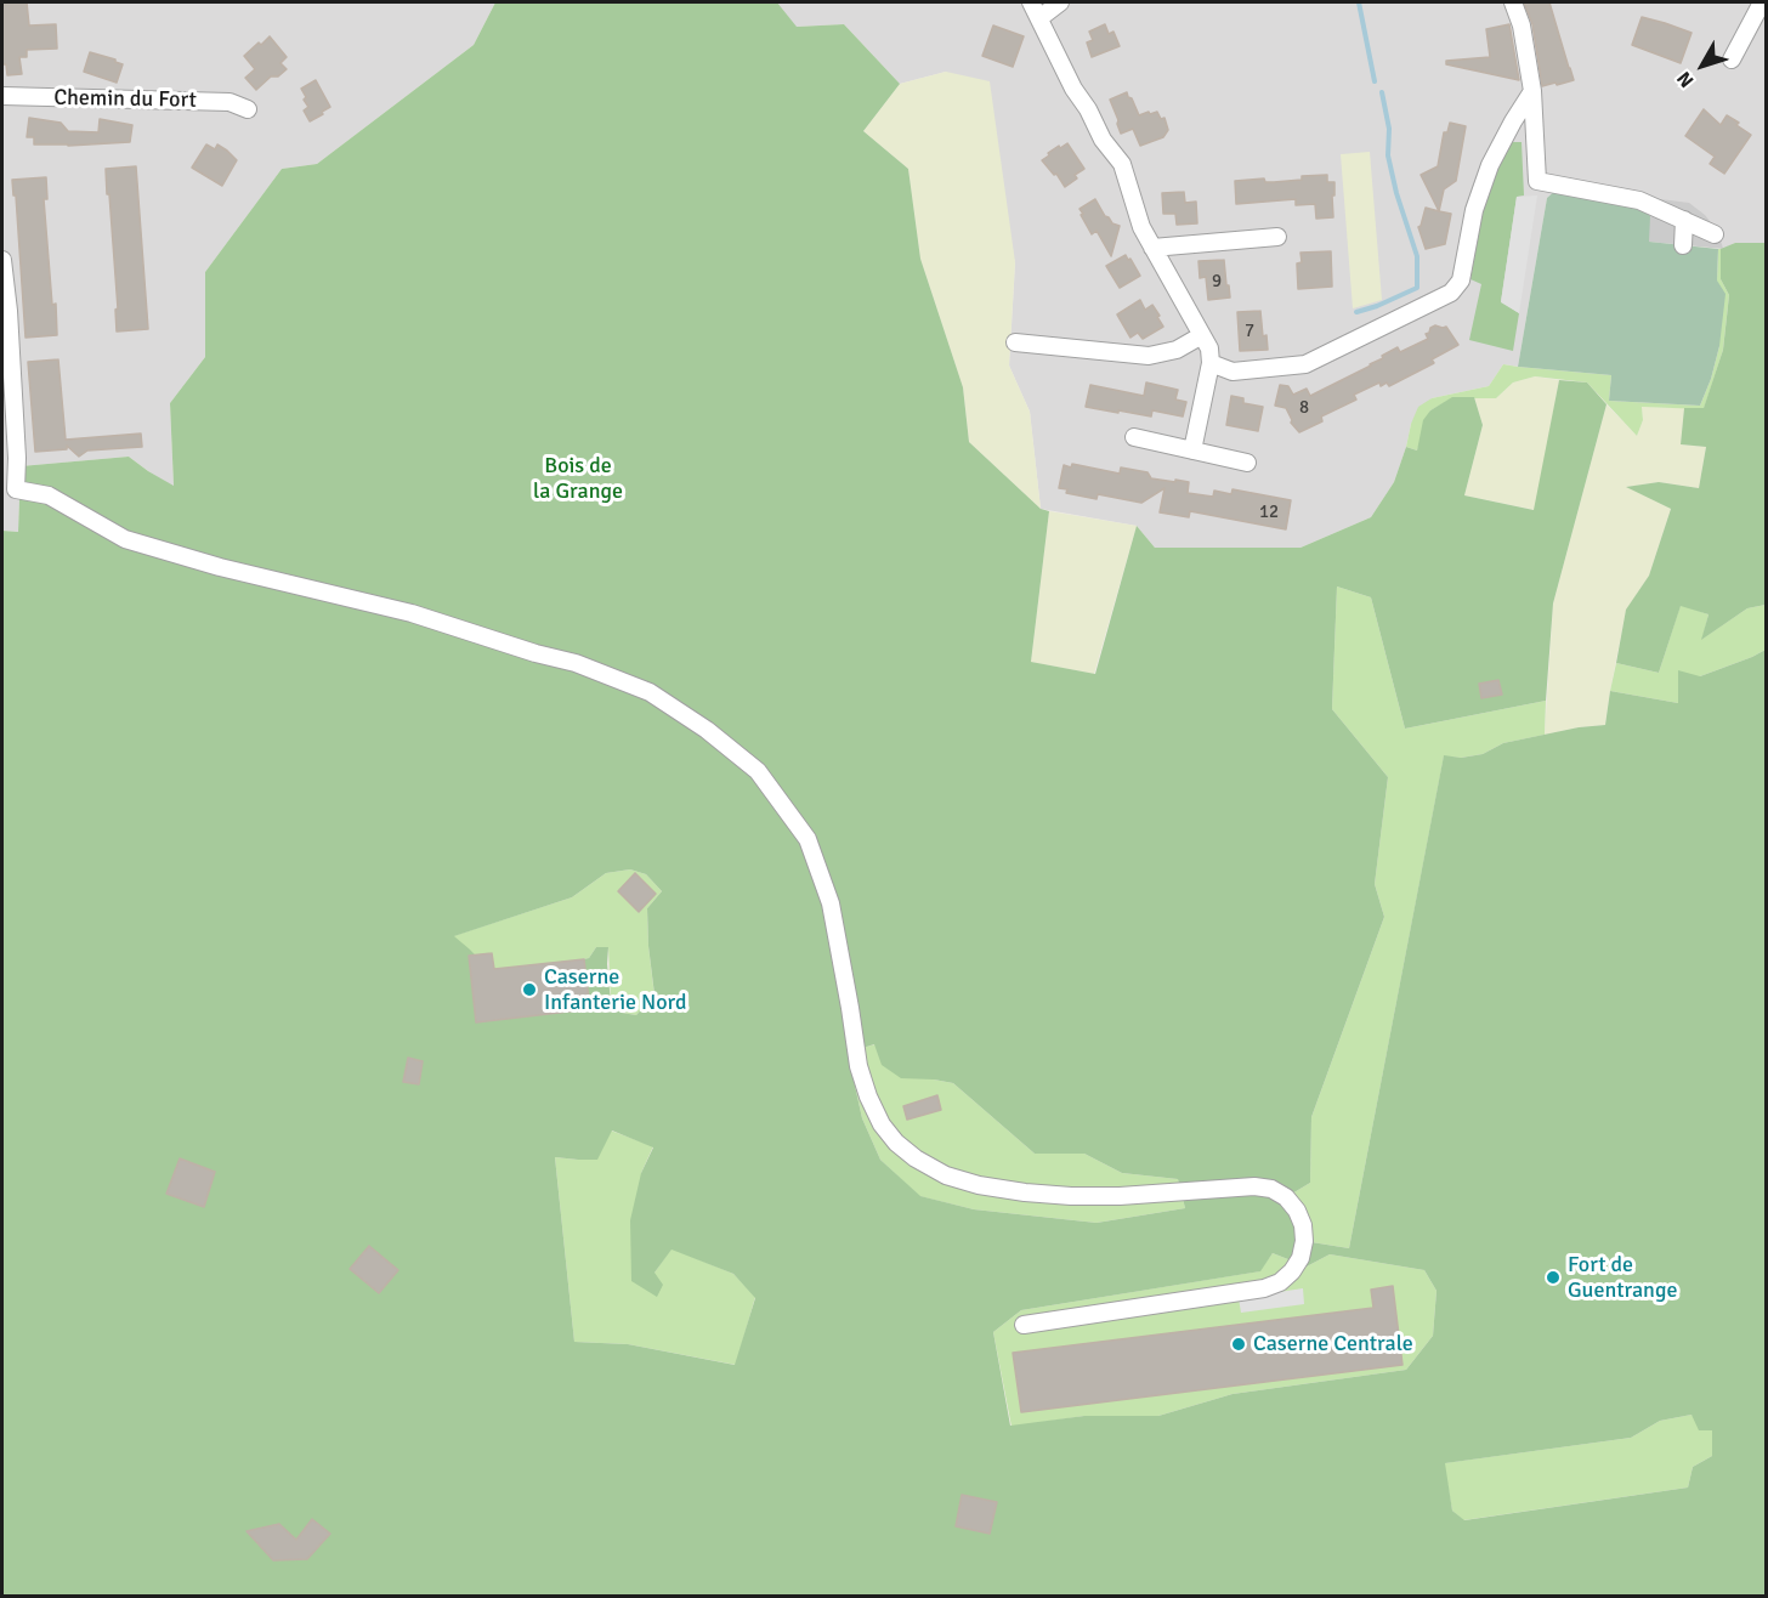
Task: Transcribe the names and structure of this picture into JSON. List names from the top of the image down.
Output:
{
  "streets": {
    "street": ["Chemin du Fort"]
  },
  "parks": ["Bois de la Grange"],
  "places": ["Caserne Infanterie Nord", "Fort de Guentrange", "Caserne Centrale"],
  "house_numbers": [
    "9",
    "7",
    "8",
    "12"
  ],
  "north": "bottom left"
}
